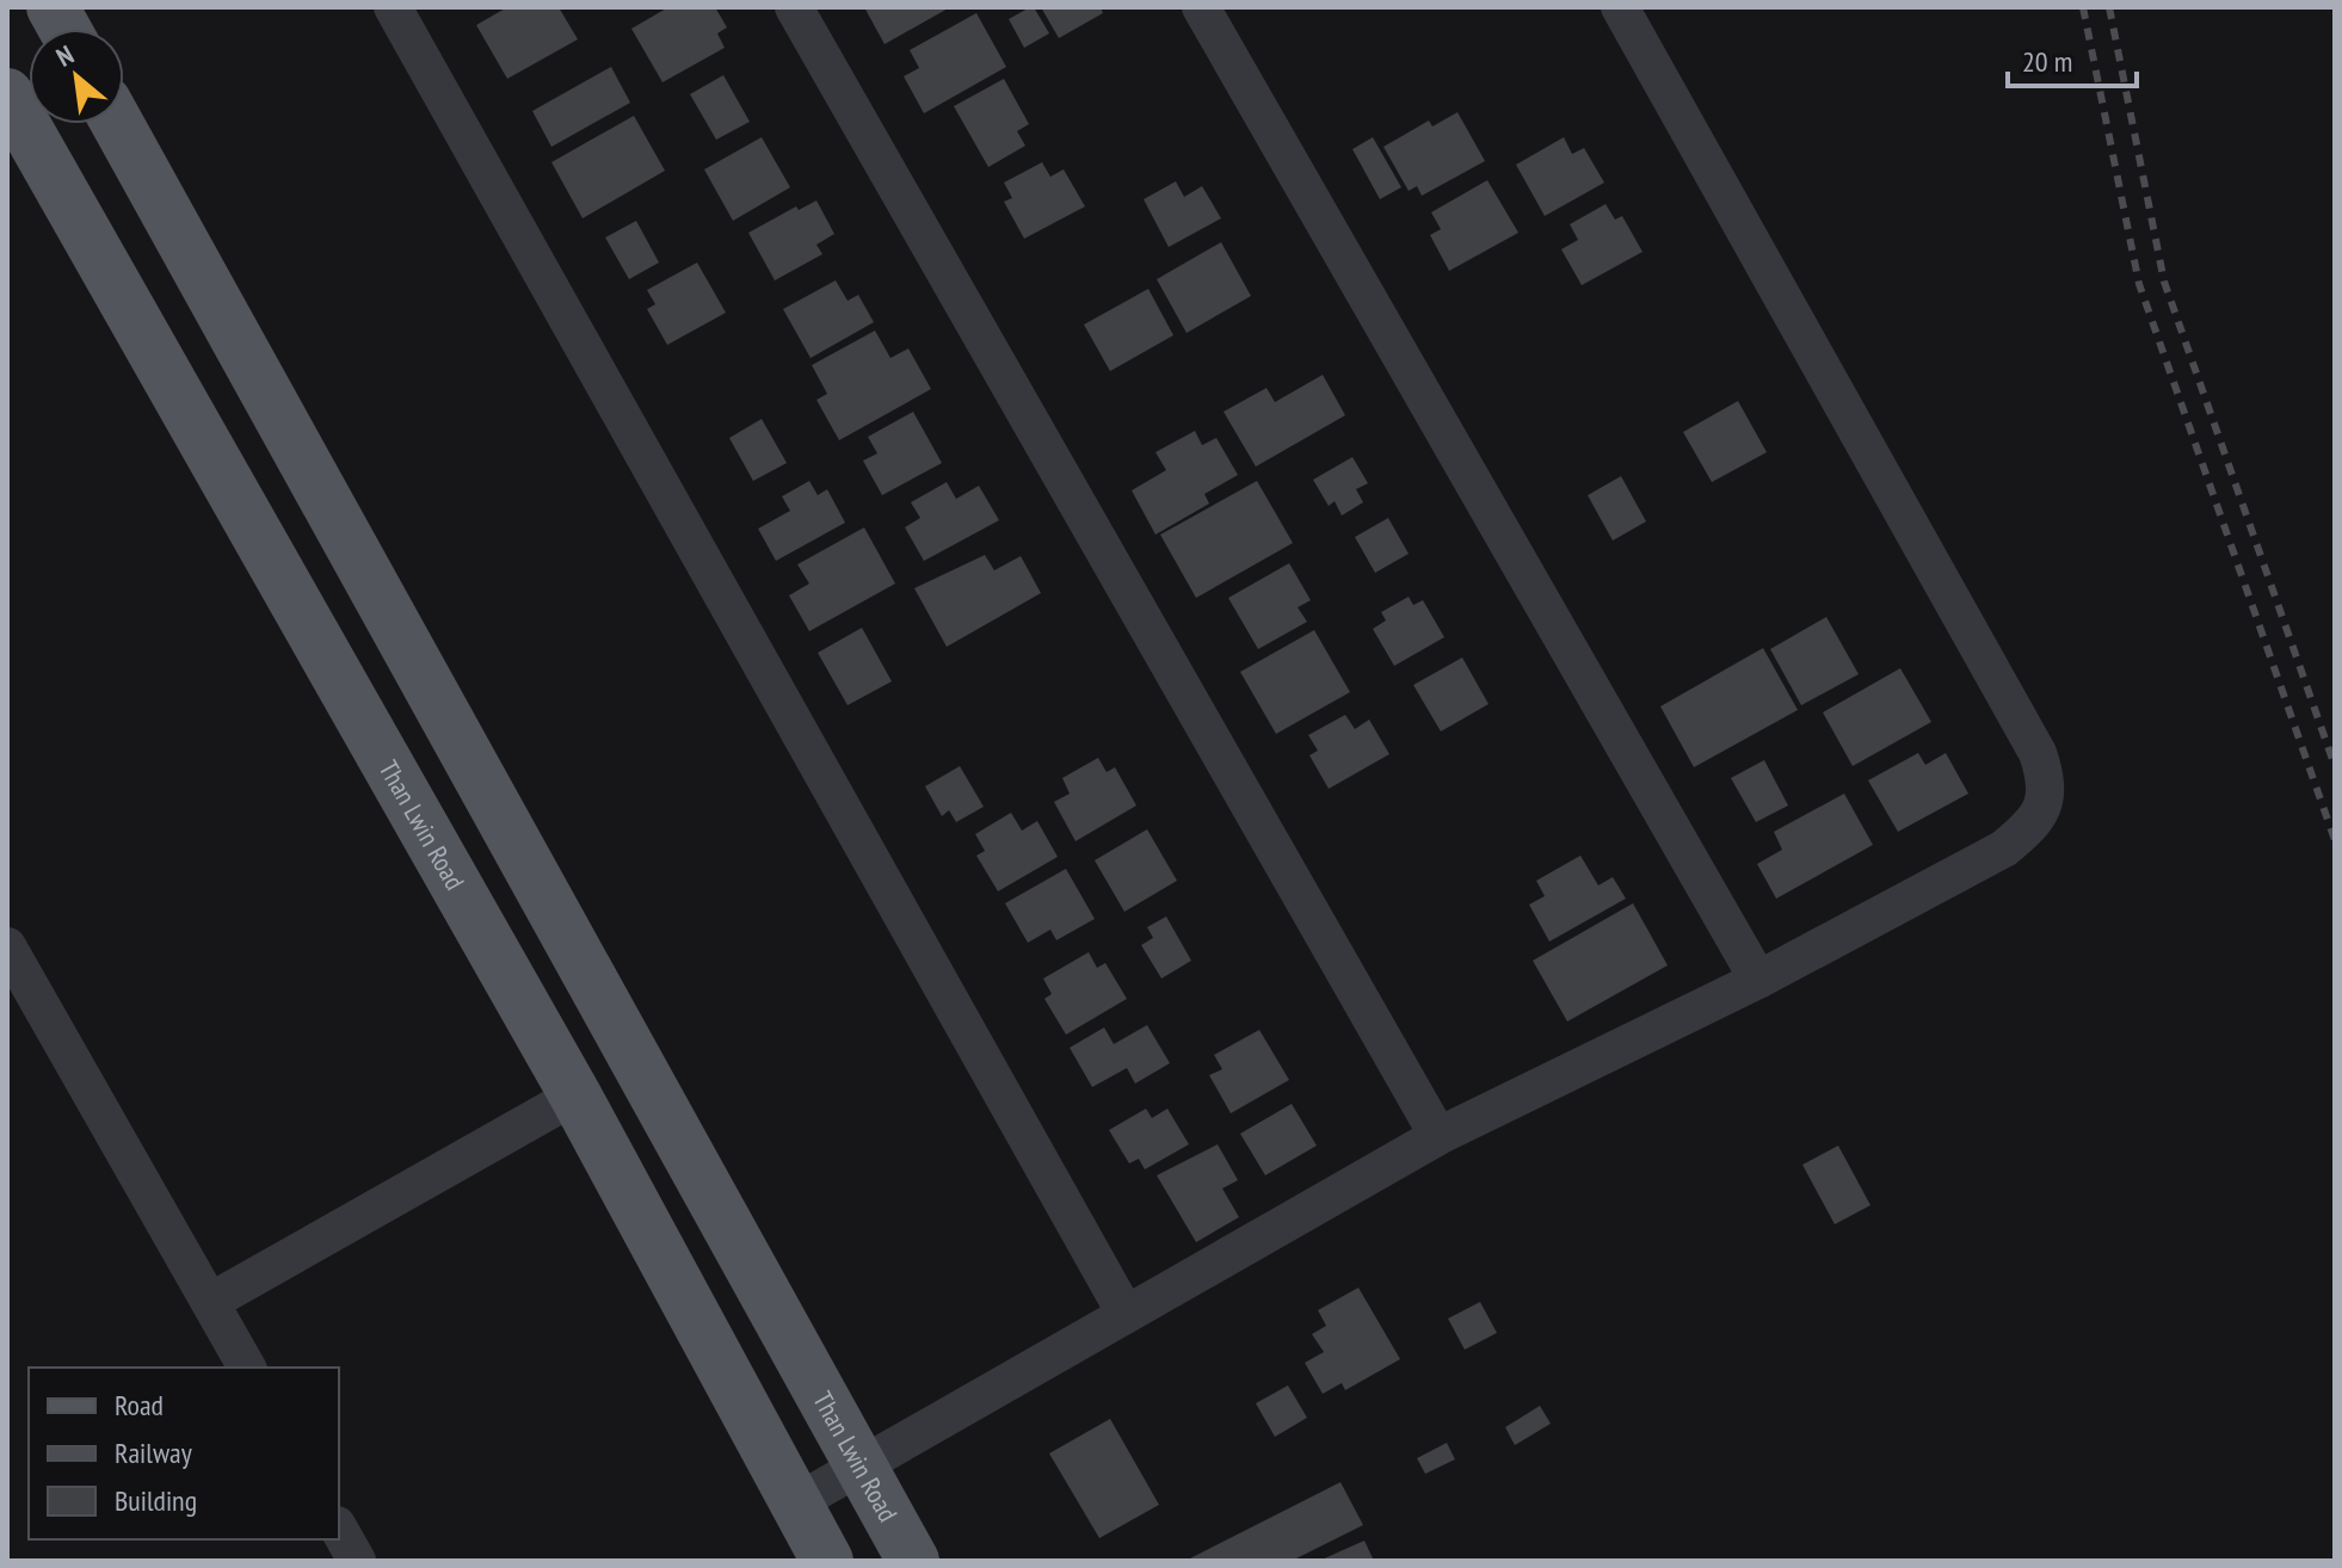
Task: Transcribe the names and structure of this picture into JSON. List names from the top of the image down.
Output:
{
  "streets": {
    "main road": ["Than Lwin Road"]
  },
  "legend": ["Road", "Railway", "Building"],
  "scale_bar": "20 m",
  "north": "top left"
}
